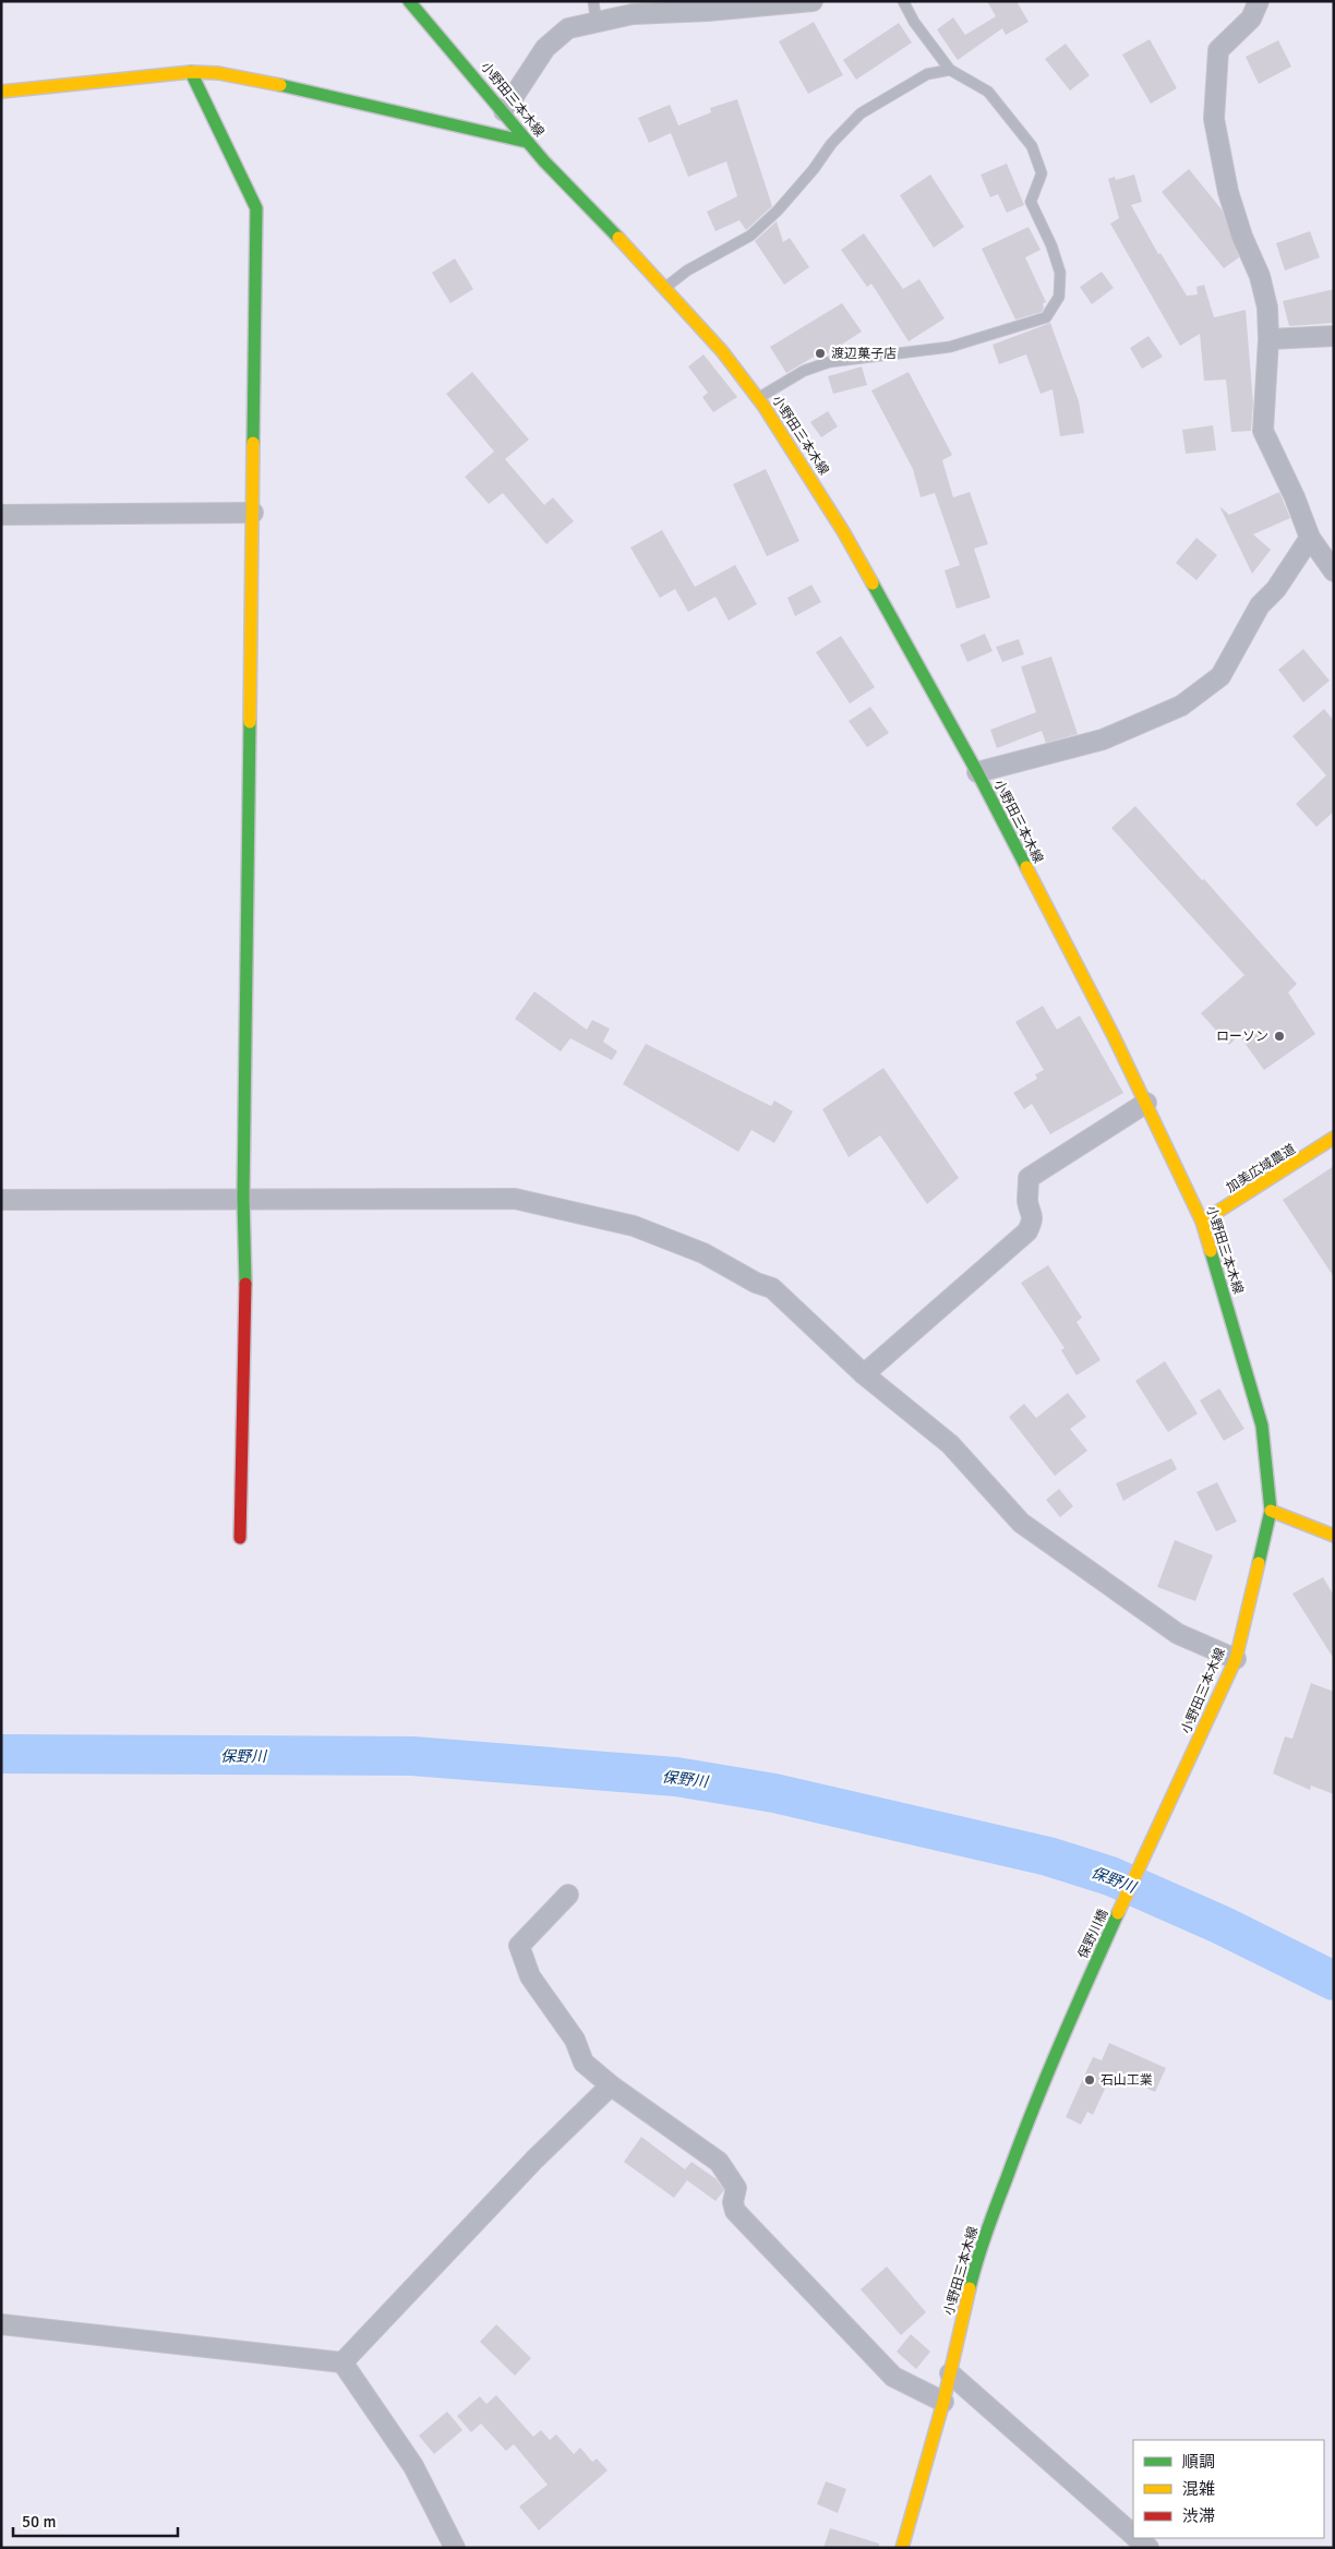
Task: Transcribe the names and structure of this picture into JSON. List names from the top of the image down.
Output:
{
  "streets": {
    "main road": ["小野田三本木線", "加美広域農道", "保野川橋"]
  },
  "crossings": [
    ["小野田三本木線", "加美広域農道"],
    ["小野田三本木線", "保野川橋"]
  ],
  "water": ["保野川"],
  "places": ["渡辺菓子店", "ローソン", "石山工業"],
  "legend": ["順調", "混雑", "渋滞"],
  "scale_bar": "50 m"
}
